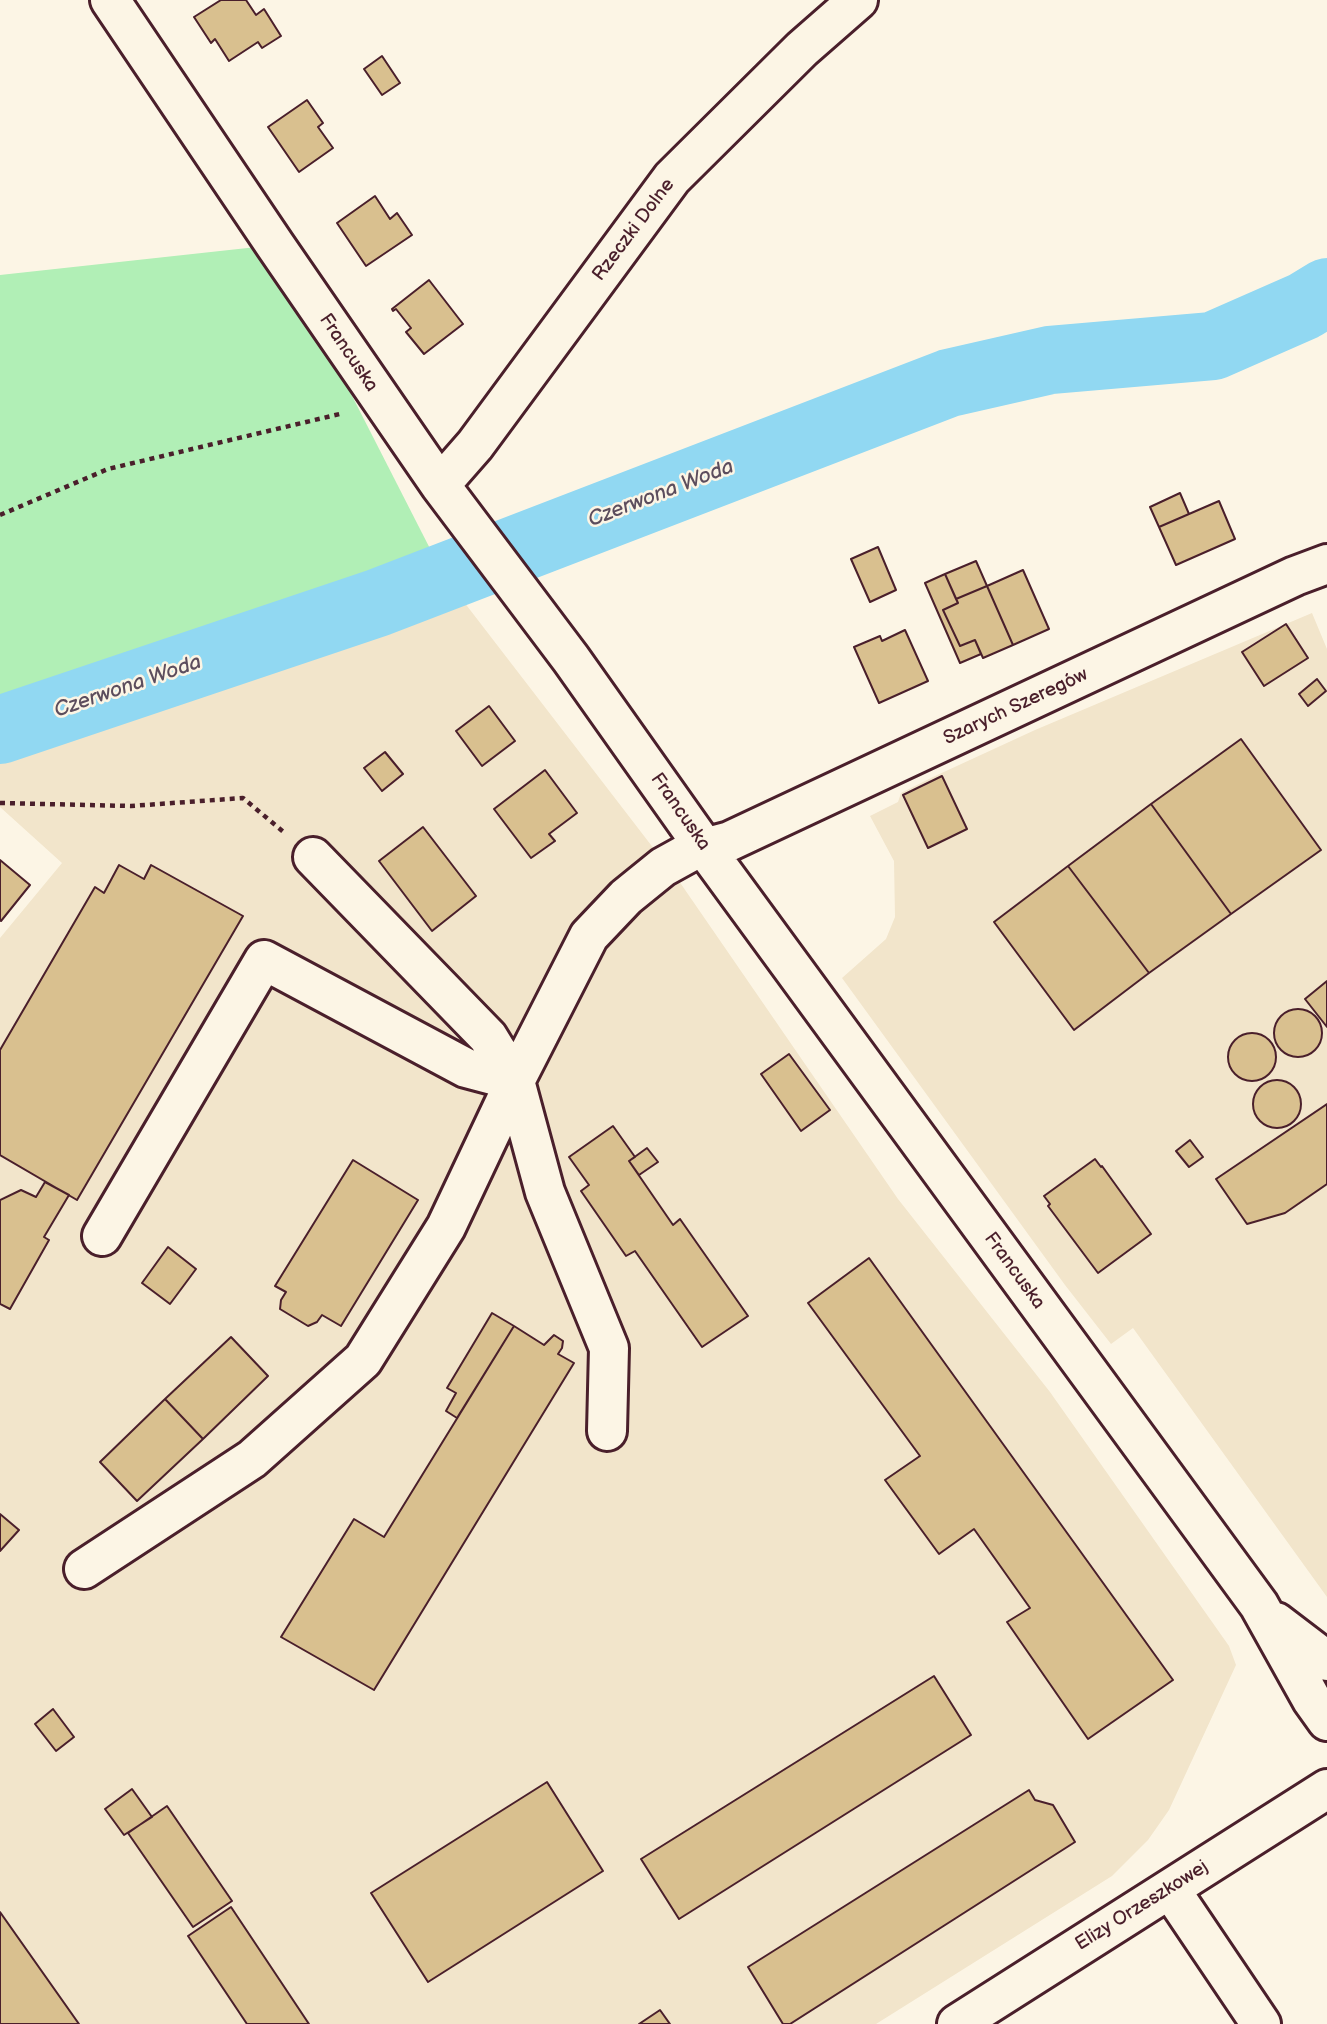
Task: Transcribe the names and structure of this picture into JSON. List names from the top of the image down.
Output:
{
  "streets": {
    "street": [
      "Rzeczki Dolne",
      "Francuska",
      "Szarych Szeregów",
      "Elizy Orzeszkowej"
    ]
  },
  "crossings": [
    ["Rzeczki Dolne", "Francuska"],
    ["Francuska", "Szarych Szeregów"]
  ],
  "water": ["Czerwona Woda"]
}
